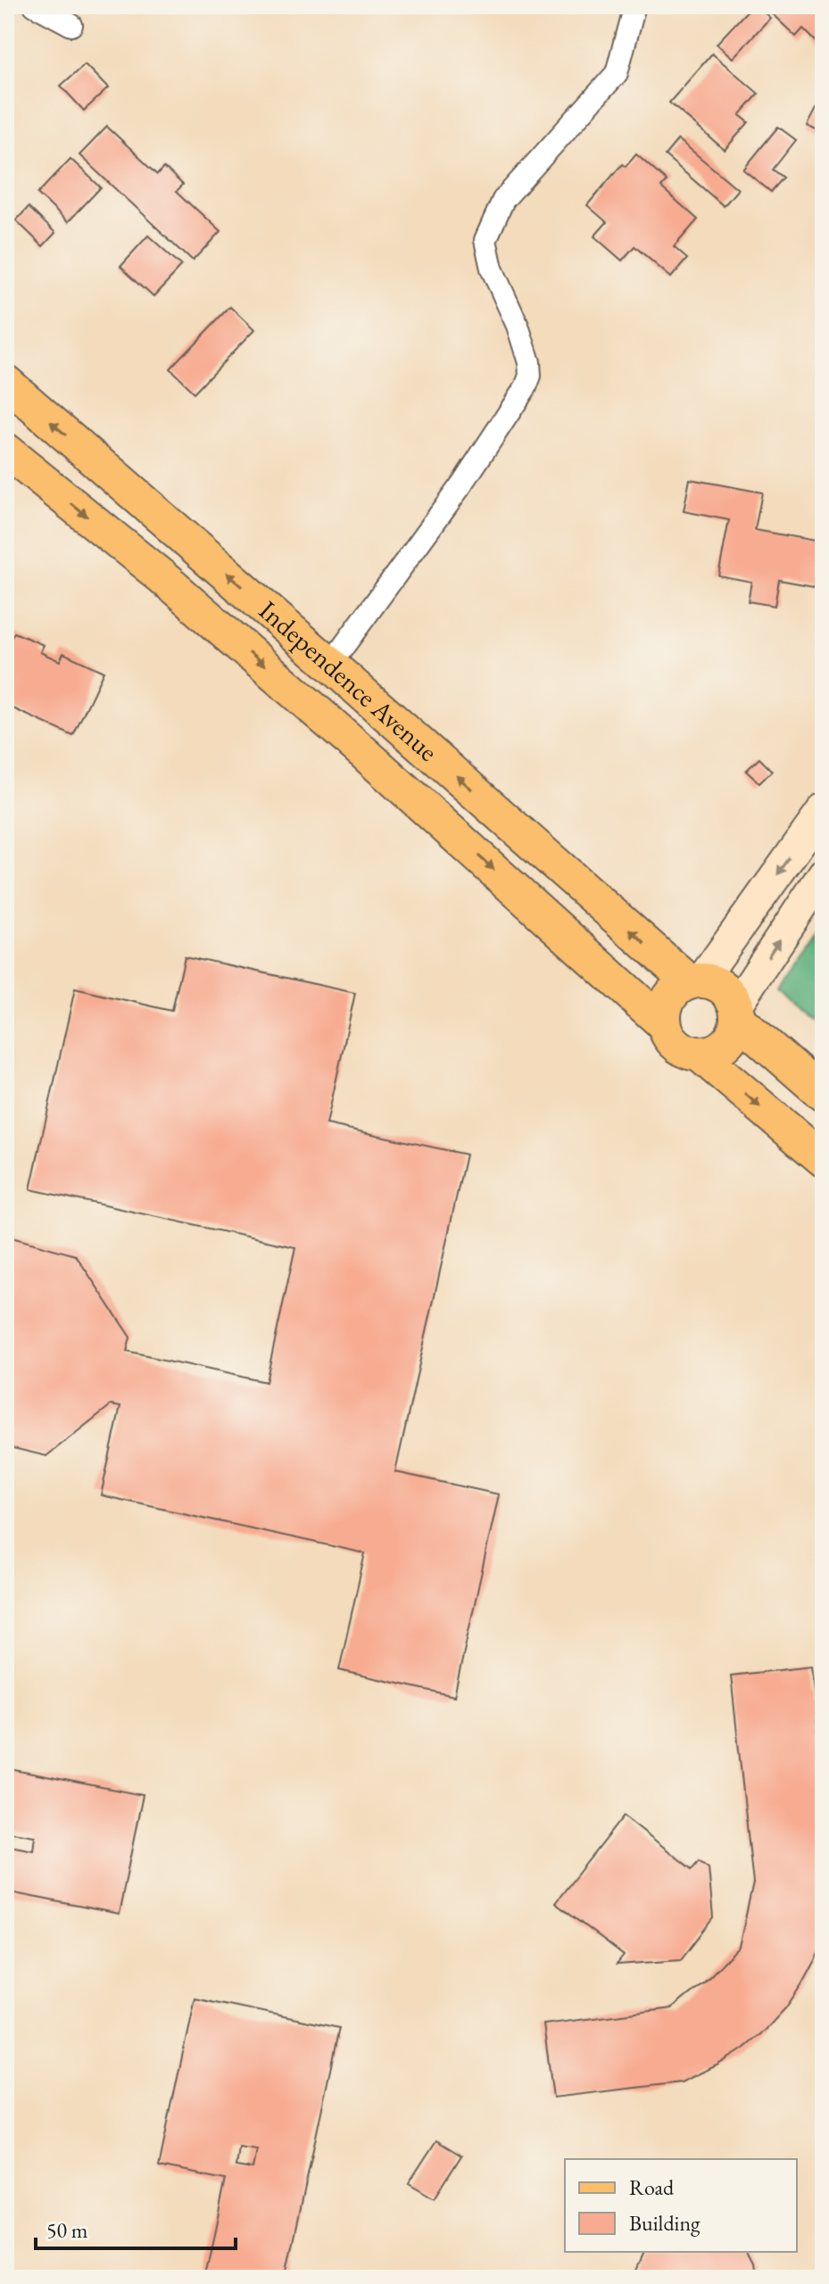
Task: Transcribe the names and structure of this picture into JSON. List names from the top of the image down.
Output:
{
  "streets": {
    "main road": ["Independence Avenue"]
  },
  "legend": ["Road", "Building"],
  "scale_bar": "50 m"
}
